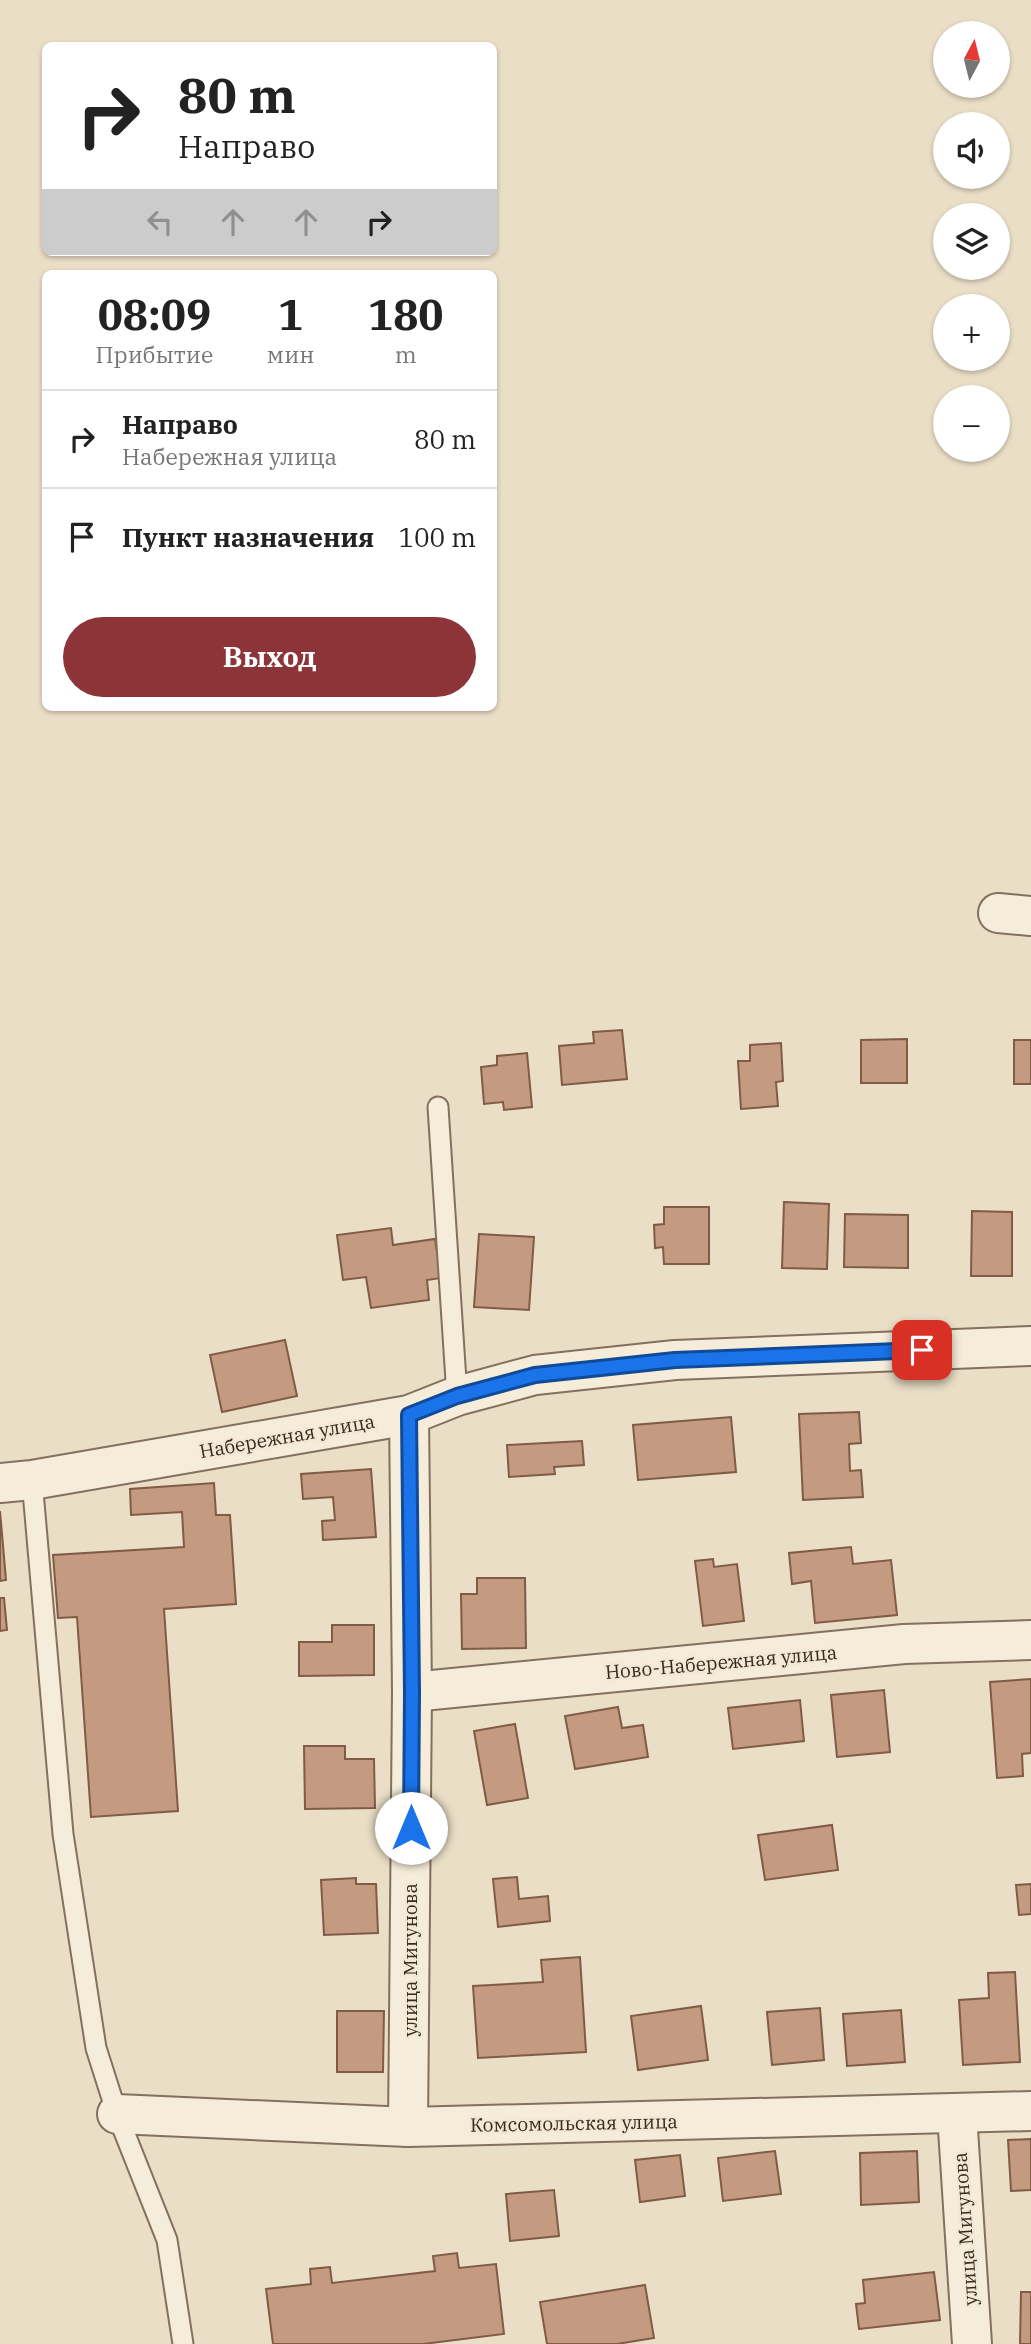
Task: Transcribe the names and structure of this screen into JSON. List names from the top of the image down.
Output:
{
  "streets": {
    "street": [
      "Набережная улица",
      "Ново-Набережная улица",
      "улица Мигунова",
      "Комсомольская улица"
    ]
  },
  "crossings": [
    ["Набережная улица", "улица Мигунова"],
    ["Ново-Набережная улица", "улица Мигунова"],
    ["улица Мигунова", "Комсомольская улица"]
  ],
  "north": "top",
  "page": {
    "map_buttons": ["+", "−"],
    "turn": ["80 m", "Направо"],
    "eta": [
      "08:09",
      "Прибытие",
      "1",
      "мин",
      "180",
      "m"
    ],
    "list": [
      {
        "name": "Направо",
        "note": "Набережная улица",
        "value": "80 m"
      },
      {
        "name": "Пункт назначения",
        "value": "100 m"
      }
    ],
    "buttons": "Выход"
  }
}
